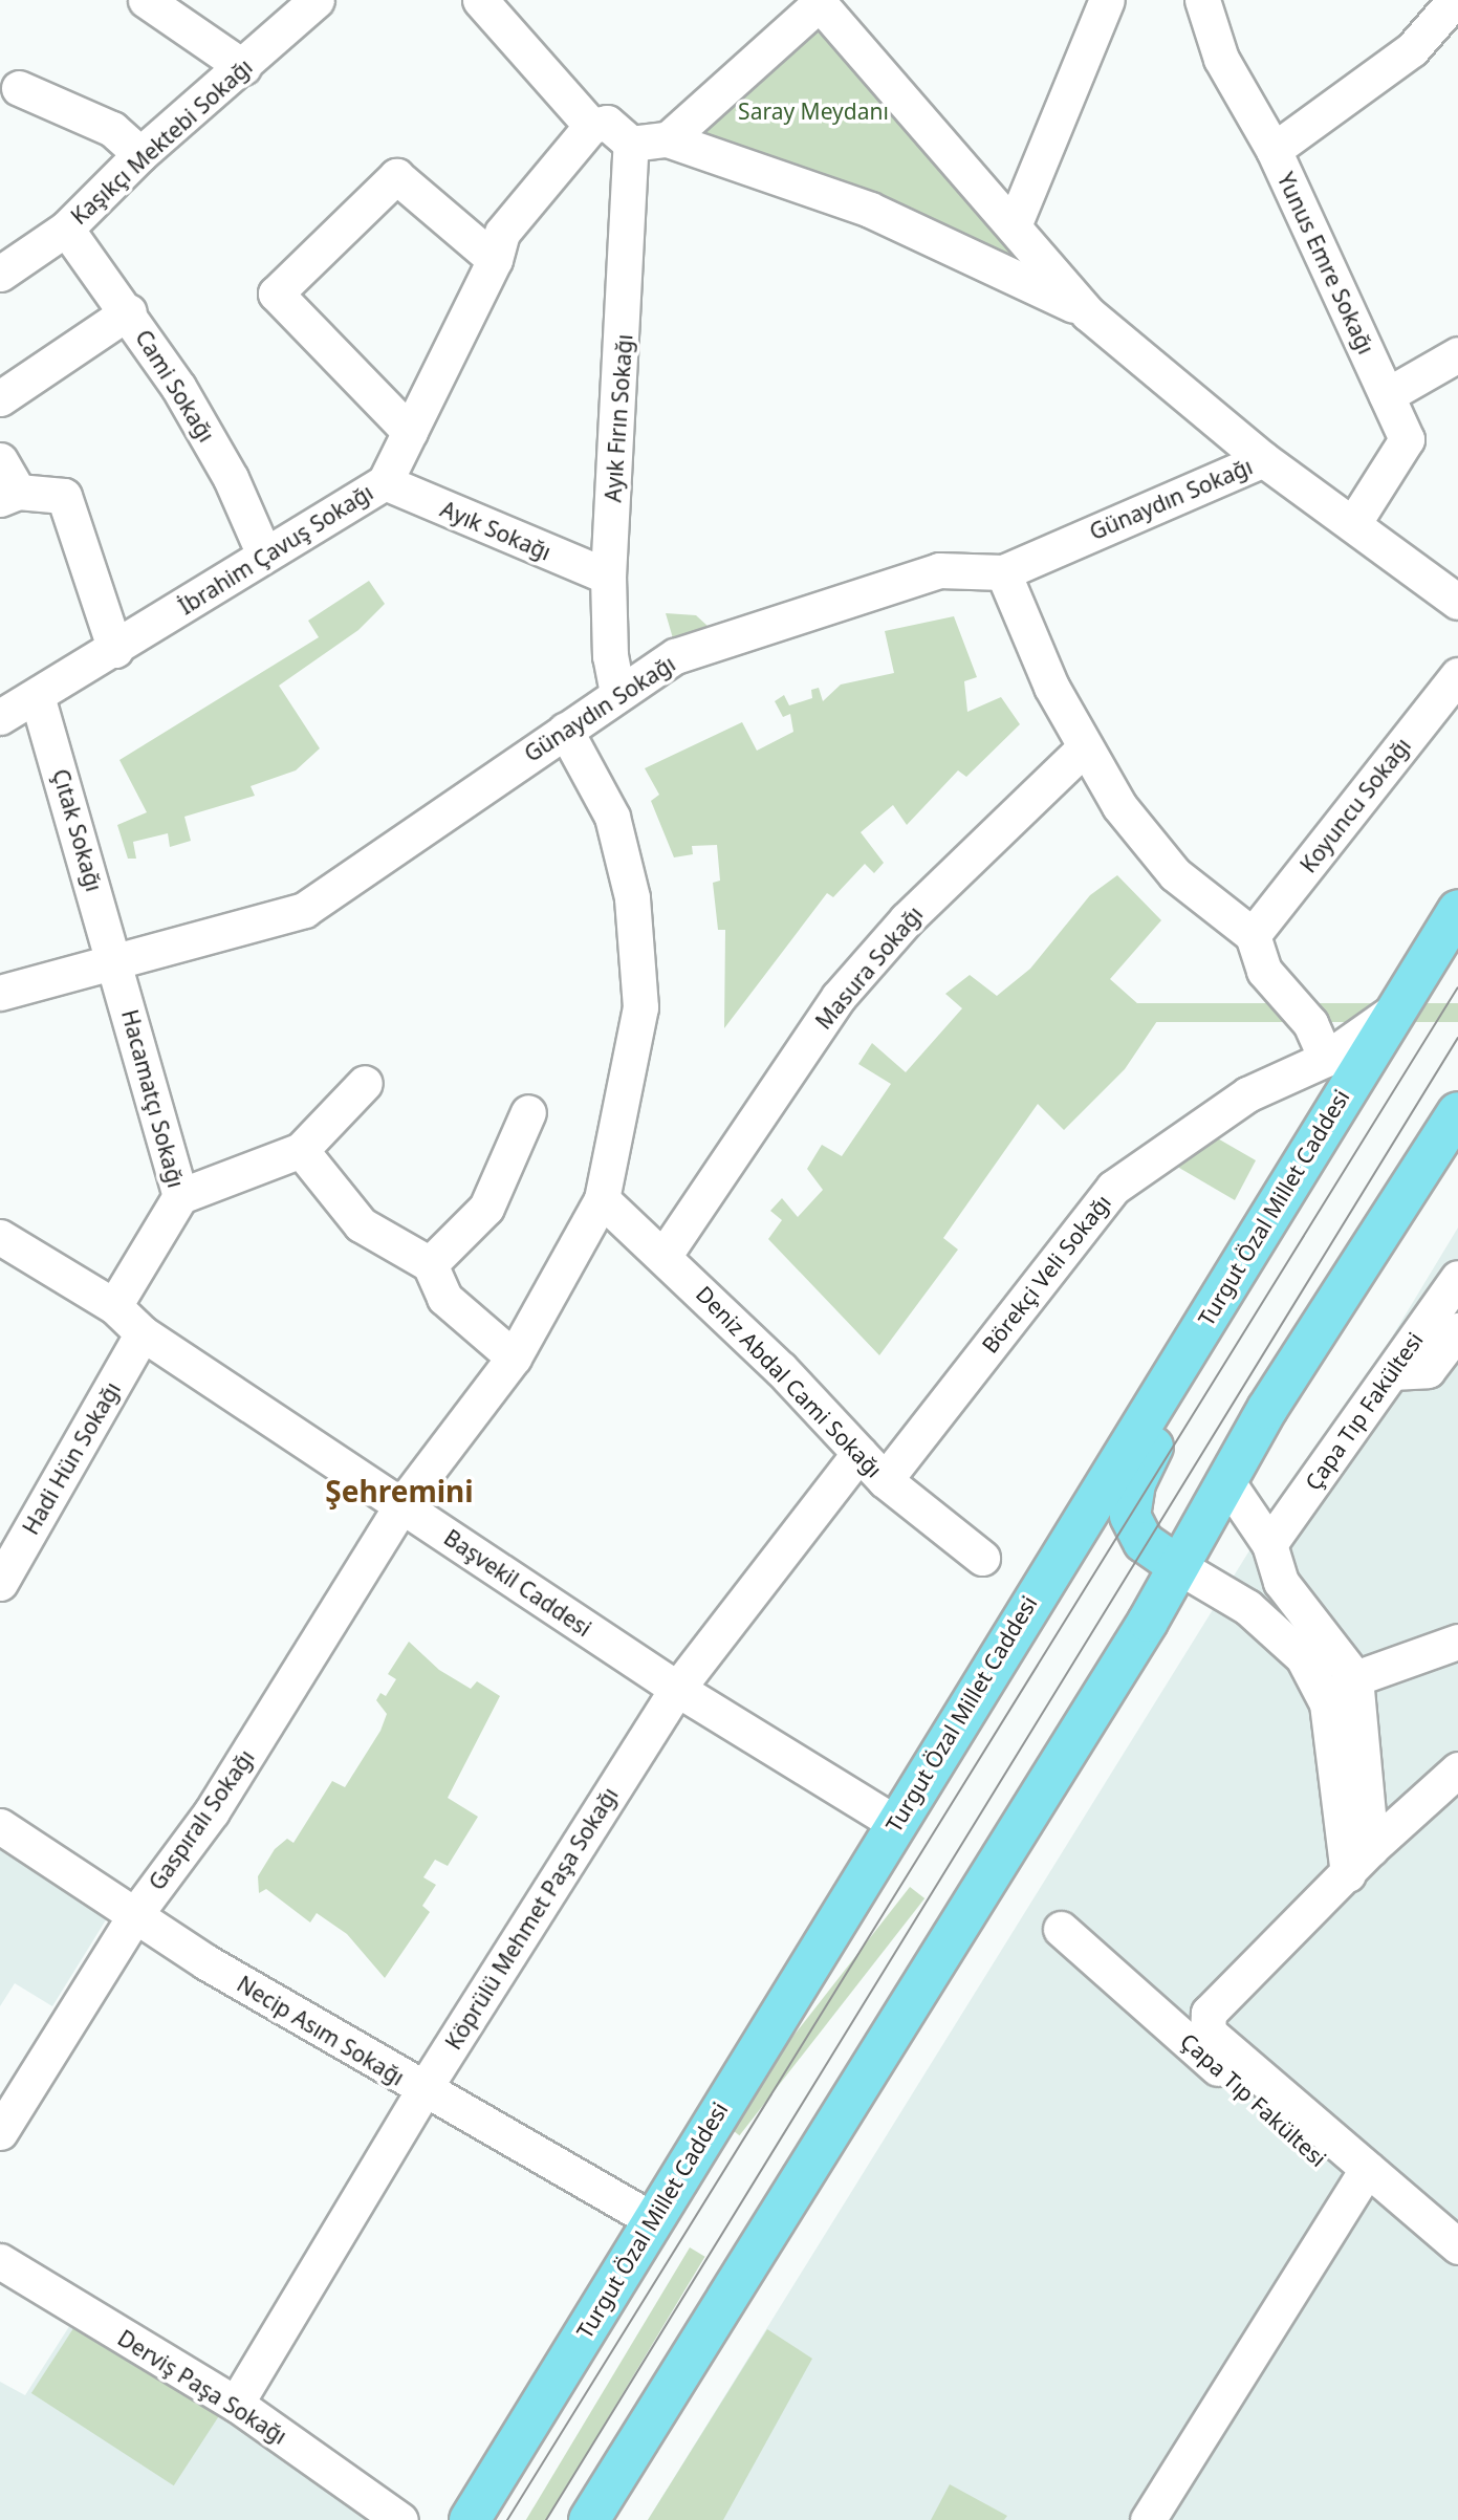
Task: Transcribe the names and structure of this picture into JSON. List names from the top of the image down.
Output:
{
  "streets": {
    "main road": ["Turgut Özal Millet Caddesi"],
    "street": [
      "Kaşıkçı Mektebi Sokağı",
      "Yunus Emre Sokağı",
      "Cami Sokağı",
      "Ayık Fırın Sokağı",
      "Günaydın Sokağı",
      "Ayık Sokağı",
      "İbrahim Çavuş Sokağı",
      "Koyuncu Sokağı",
      "Çıtak Sokağı",
      "Masura Sokağı",
      "Hacamatçı Sokağı",
      "Börekçi Veli Sokağı",
      "Deniz Abdal Cami Sokağı",
      "Çapa Tıp Fakültesi",
      "Hadi Hün Sokağı",
      "Başvekil Caddesi",
      "Gaspıralı Sokağı",
      "Köprülü Mehmet Paşa Sokağı",
      "Necip Asım Sokağı",
      "Derviş Paşa Sokağı"
    ]
  },
  "crossings": [
    ["Kaşıkçı Mektebi Sokağı", "Cami Sokağı"],
    ["Cami Sokağı", "İbrahim Çavuş Sokağı"],
    ["Ayık Fırın Sokağı", "Günaydın Sokağı"],
    ["Ayık Fırın Sokağı", "Ayık Sokağı"],
    ["Günaydın Sokağı", "Çıtak Sokağı"],
    ["Günaydın Sokağı", "Hacamatçı Sokağı"],
    ["Günaydın Sokağı", "Gaspıralı Sokağı"],
    ["Ayık Sokağı", "İbrahim Çavuş Sokağı"],
    ["İbrahim Çavuş Sokağı", "Çıtak Sokağı"],
    ["Çıtak Sokağı", "Hacamatçı Sokağı"],
    ["Masura Sokağı", "Deniz Abdal Cami Sokağı"],
    ["Hacamatçı Sokağı", "Başvekil Caddesi"],
    ["Turgut Özal Millet Caddesi", "Börekçi Veli Sokağı"],
    ["Turgut Özal Millet Caddesi", "Başvekil Caddesi"],
    ["Turgut Özal Millet Caddesi", "Necip Asım Sokağı"],
    ["Börekçi Veli Sokağı", "Deniz Abdal Cami Sokağı"],
    ["Deniz Abdal Cami Sokağı", "Gaspıralı Sokağı"],
    ["Deniz Abdal Cami Sokağı", "Köprülü Mehmet Paşa Sokağı"],
    ["Hadi Hün Sokağı", "Başvekil Caddesi"],
    ["Başvekil Caddesi", "Gaspıralı Sokağı"],
    ["Başvekil Caddesi", "Köprülü Mehmet Paşa Sokağı"],
    ["Gaspıralı Sokağı", "Necip Asım Sokağı"],
    ["Köprülü Mehmet Paşa Sokağı", "Necip Asım Sokağı"],
    ["Köprülü Mehmet Paşa Sokağı", "Derviş Paşa Sokağı"]
  ],
  "districts": ["Şehremini"],
  "parks": ["Saray Meydanı"]
}
